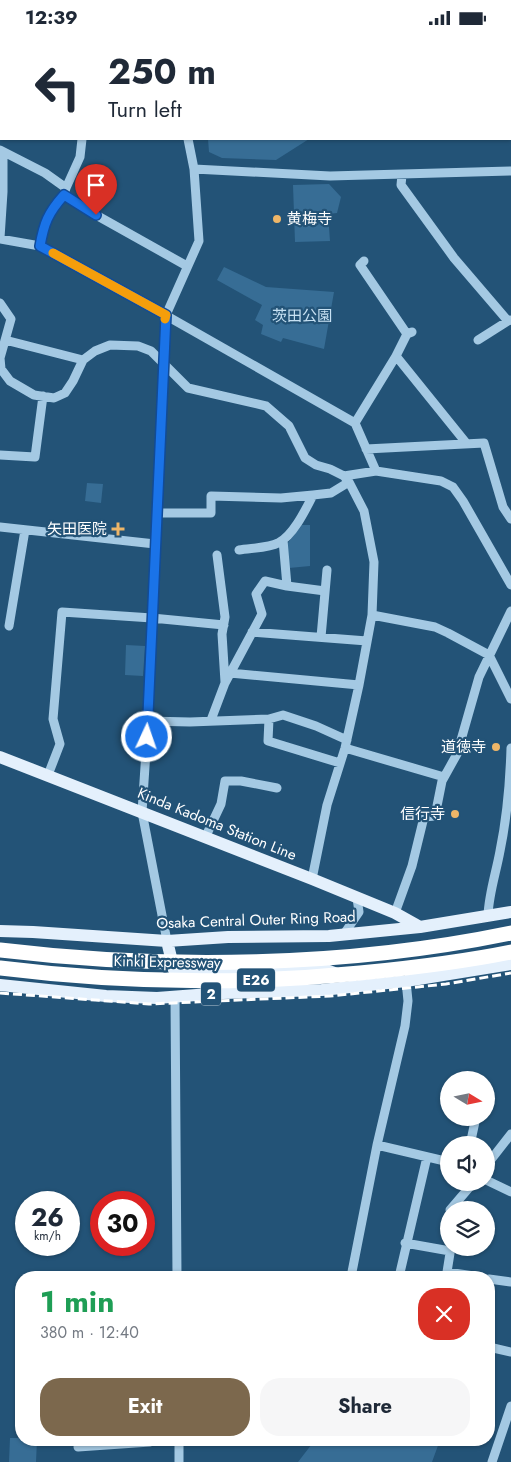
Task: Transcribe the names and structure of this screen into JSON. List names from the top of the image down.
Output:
{
  "streets": {
    "highway": ["Kinki Expressway", "E26"],
    "main road": ["Kinda Kadoma Station Line", "Osaka Central Outer Ring Road", "2"]
  },
  "crossings": [
    ["Kinda Kadoma Station Line", "Osaka Central Outer Ring Road"]
  ],
  "parks": ["茨田公園"],
  "places": {
    "other": ["黄梅寺", "道徳寺", "信行寺"],
    "health": ["矢田医院"]
  },
  "north": "right",
  "page": {
    "status": "12:39",
    "turn": ["250 m", "Turn left"],
    "speed": "26 km/h",
    "limit": "30",
    "heading": ["1 min", "380 m · 12:40"],
    "buttons": ["Exit", "Share"]
  }
}
